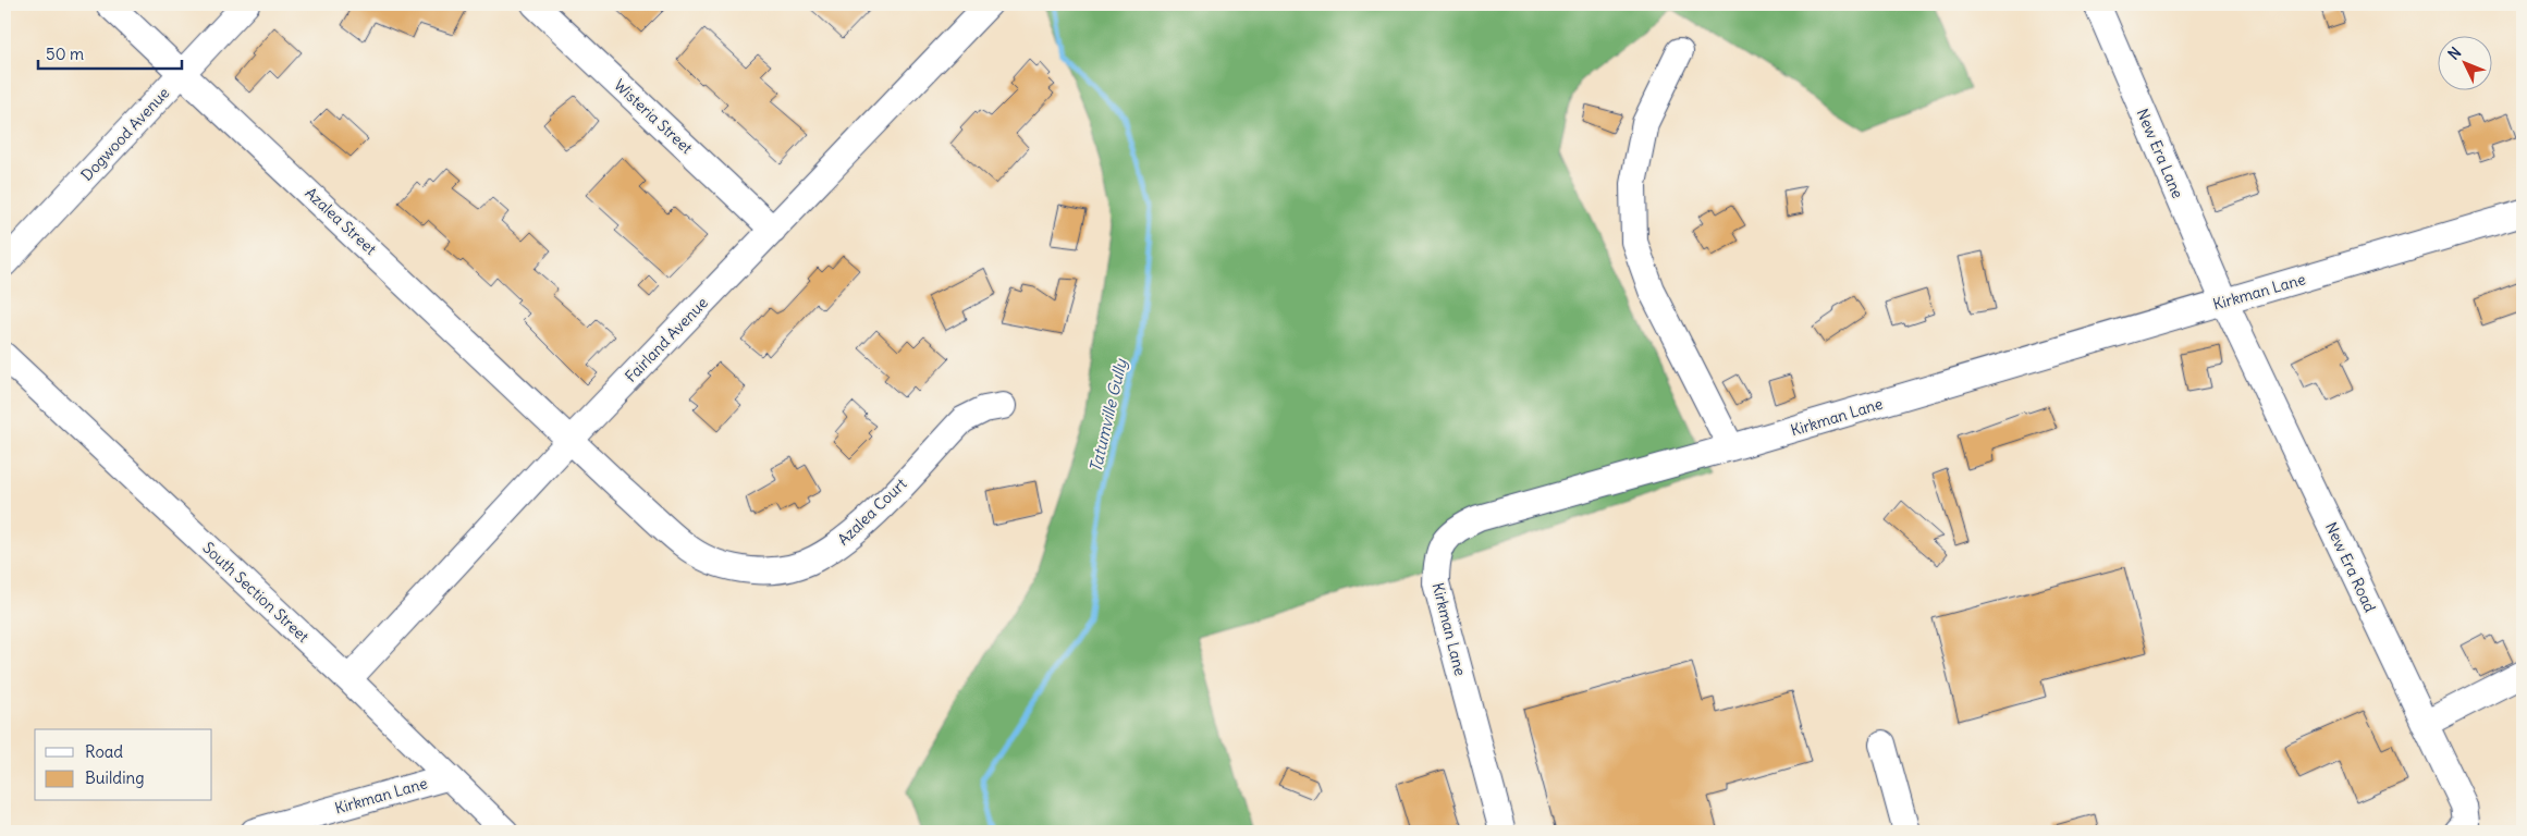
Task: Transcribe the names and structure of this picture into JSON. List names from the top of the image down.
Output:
{
  "streets": {
    "street": [
      "Wisteria Street",
      "Dogwood Avenue",
      "New Era Lane",
      "Azalea Street",
      "Kirkman Lane",
      "Fairland Avenue",
      "Azalea Court",
      "New Era Road",
      "South Section Street"
    ]
  },
  "crossings": [
    ["Wisteria Street", "Fairland Avenue"],
    ["Dogwood Avenue", "Azalea Street"],
    ["New Era Lane", "Kirkman Lane"],
    ["New Era Lane", "New Era Road"],
    ["Azalea Street", "Fairland Avenue"],
    ["Azalea Street", "Azalea Court"],
    ["Kirkman Lane", "New Era Road"],
    ["Kirkman Lane", "South Section Street"],
    ["Fairland Avenue", "Azalea Court"],
    ["Fairland Avenue", "South Section Street"]
  ],
  "water": ["Tatumville Gully"],
  "legend": ["Road", "Building"],
  "scale_bar": "50 m",
  "north": "top left"
}
